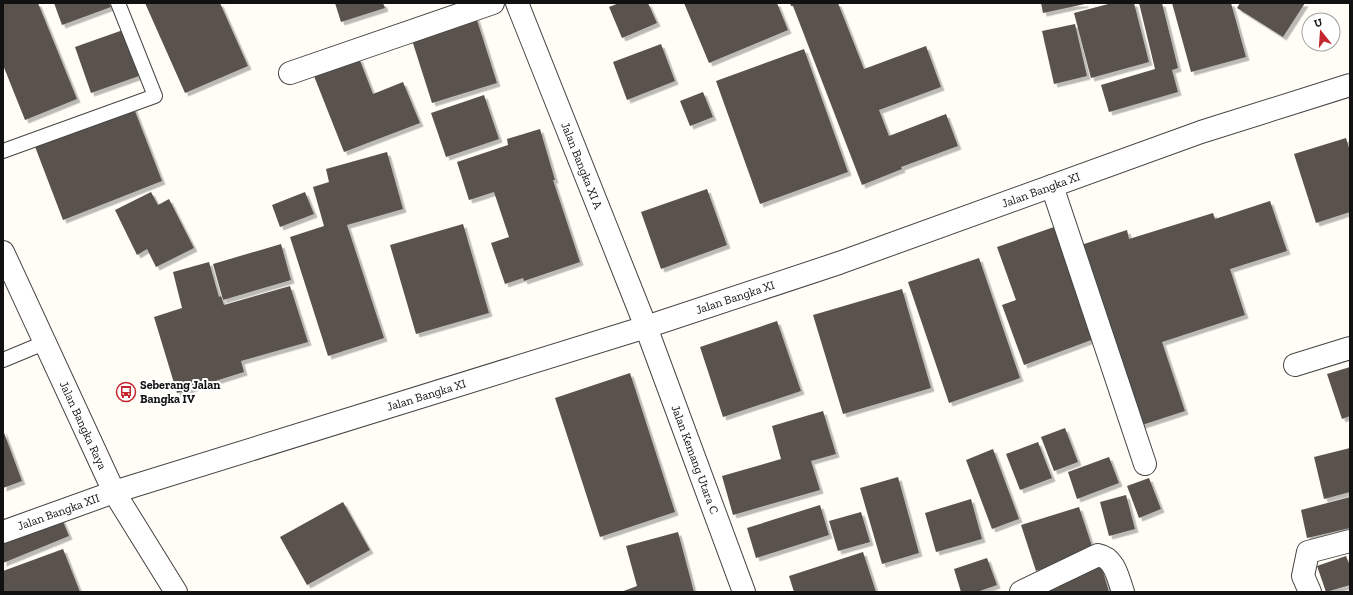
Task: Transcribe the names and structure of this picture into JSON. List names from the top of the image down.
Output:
{
  "streets": {
    "street": [
      "Jalan Bangka XI A",
      "Jalan Bangka XI",
      "Jalan Bangka Raya",
      "Jalan Kemang Utara C",
      "Jalan Bangka XII"
    ]
  },
  "crossings": [
    ["Jalan Bangka XI A", "Jalan Bangka XI"],
    ["Jalan Bangka XI A", "Jalan Kemang Utara C"],
    ["Jalan Bangka XI", "Jalan Bangka Raya"],
    ["Jalan Bangka XI", "Jalan Kemang Utara C"],
    ["Jalan Bangka XI", "Jalan Bangka XII"],
    ["Jalan Bangka Raya", "Jalan Bangka XII"]
  ],
  "places": {
    "bus stop": ["Seberang Jalan Bangka IV"]
  },
  "north": "top"
}
